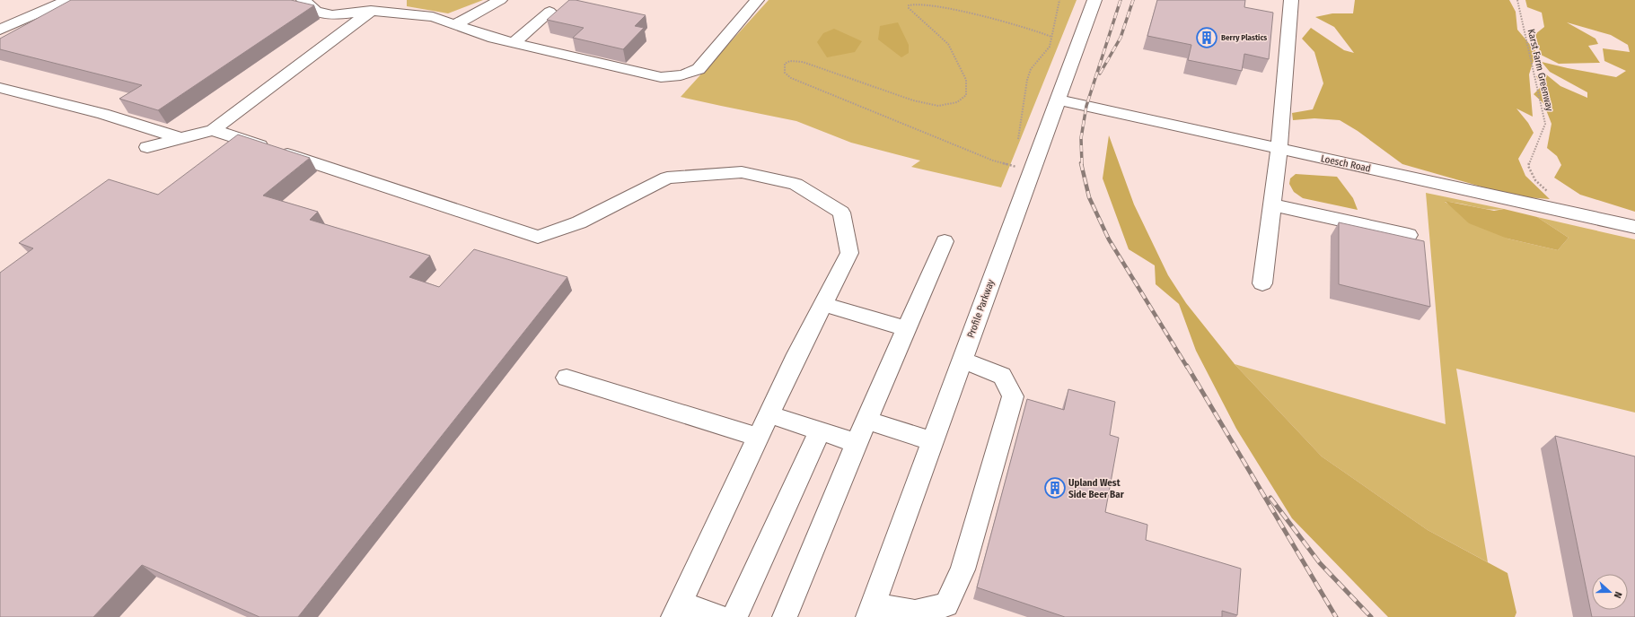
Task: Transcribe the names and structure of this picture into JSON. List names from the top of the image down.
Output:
{
  "streets": {
    "street": ["Loesch Road", "Profile Parkway"],
    "path": ["Karst Farm Greenway"]
  },
  "crossings": [
    ["Loesch Road", "Profile Parkway"]
  ],
  "places": {
    "building": ["Berry Plastics", "Upland West Side Beer Bar"]
  },
  "north": "right"
}
